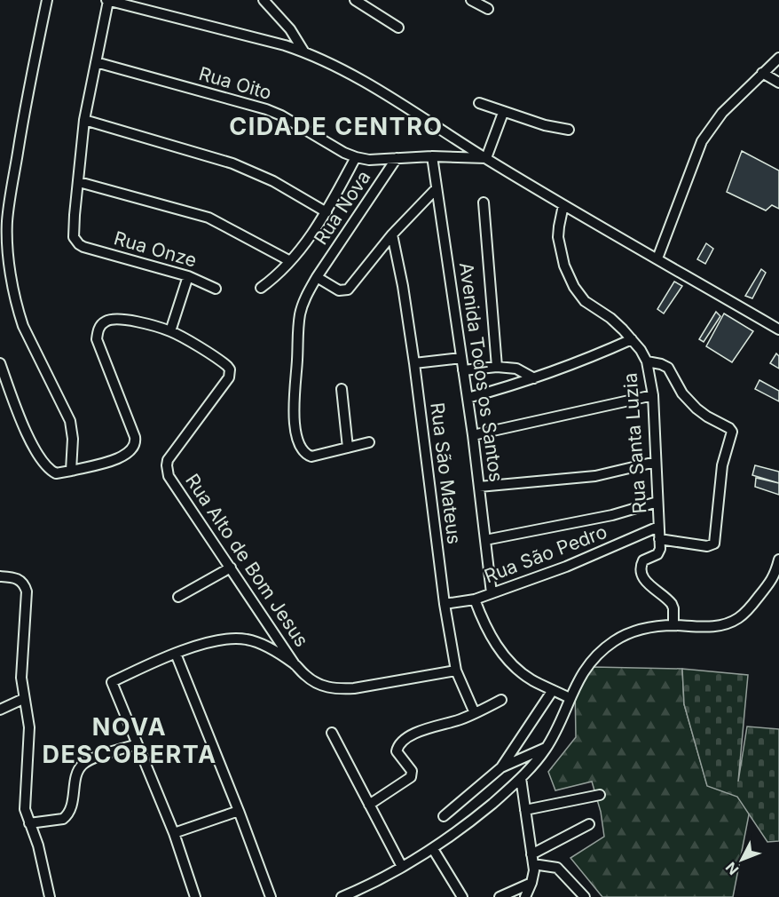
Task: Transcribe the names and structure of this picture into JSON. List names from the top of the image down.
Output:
{
  "streets": {
    "street": [
      "Rua Oito",
      "Rua Nova",
      "Rua Onze",
      "Avenida Todos os Santos",
      "Rua Santa Luzia",
      "Rua São Mateus",
      "Rua São Pedro",
      "Rua Alto de Bom Jesus"
    ]
  },
  "crossings": [
    ["Avenida Todos os Santos", "Rua São Pedro"],
    ["Rua Santa Luzia", "Rua São Pedro"],
    ["Rua São Mateus", "Rua São Pedro"]
  ],
  "districts": ["CIDADE CENTRO", "NOVA DESCOBERTA"],
  "north": "bottom left"
}
